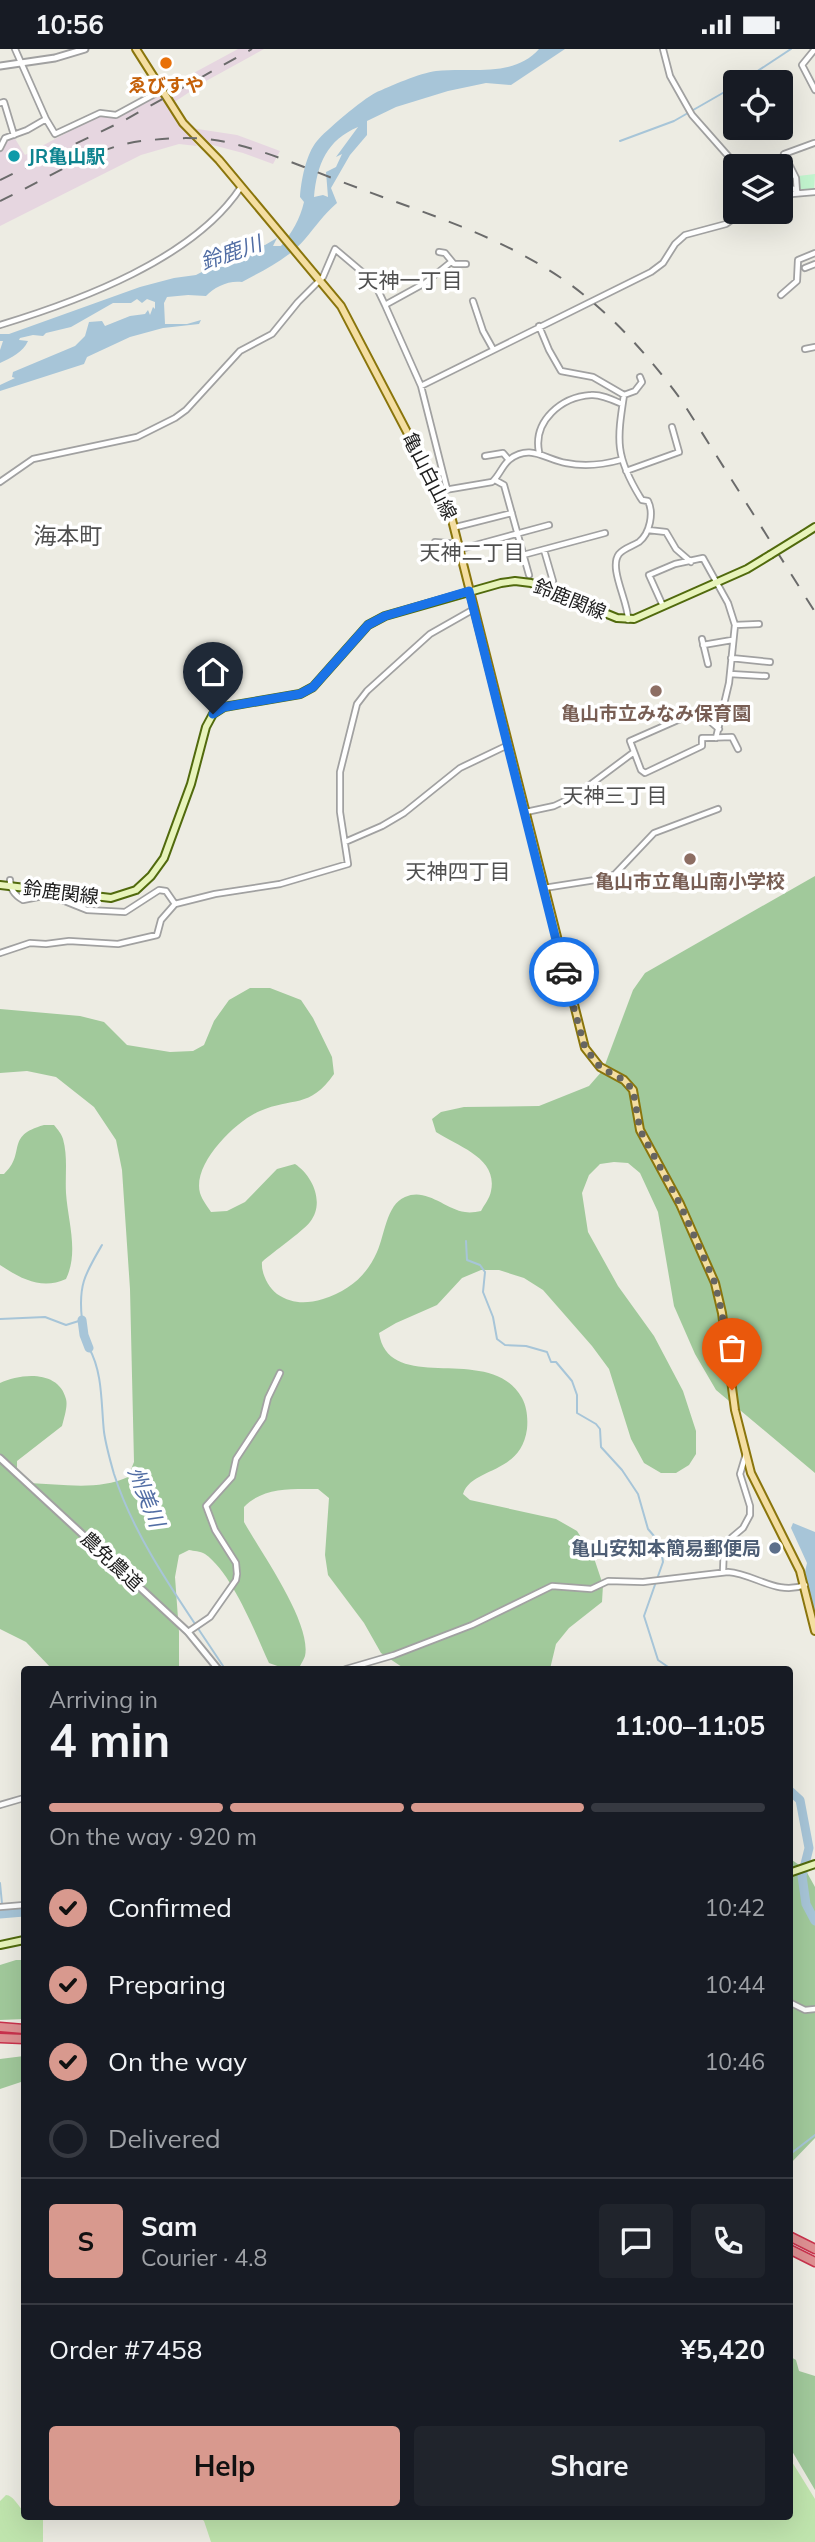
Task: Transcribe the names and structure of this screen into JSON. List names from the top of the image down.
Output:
{
  "streets": {
    "main road": ["亀山白山線", "鈴鹿関線"],
    "street": ["農免農道"]
  },
  "crossings": [
    ["亀山白山線", "鈴鹿関線"]
  ],
  "districts": [
    "天神一丁目",
    "海本町",
    "天神二丁目",
    "天神三丁目",
    "天神四丁目"
  ],
  "water": ["鈴鹿川", "州美川"],
  "places": [
    "ゑびすや",
    "JR亀山駅",
    "亀山市立みなみ保育園",
    "亀山市立亀山南小学校",
    "亀山安知本簡易郵便局"
  ],
  "page": {
    "status": "10:56",
    "heading": ["4 min", "Arriving in", "11:00–11:05"],
    "panel": [
      "Sam",
      "Courier · 4.8",
      "Order #7458",
      "¥5,420"
    ],
    "bar": "On the way · 920 m",
    "list": [
      ["Confirmed", "10:42"],
      ["Preparing", "10:44"],
      ["On the way", "10:46"],
      "Delivered"
    ],
    "round": "S",
    "buttons": ["Help", "Share"]
  }
}
